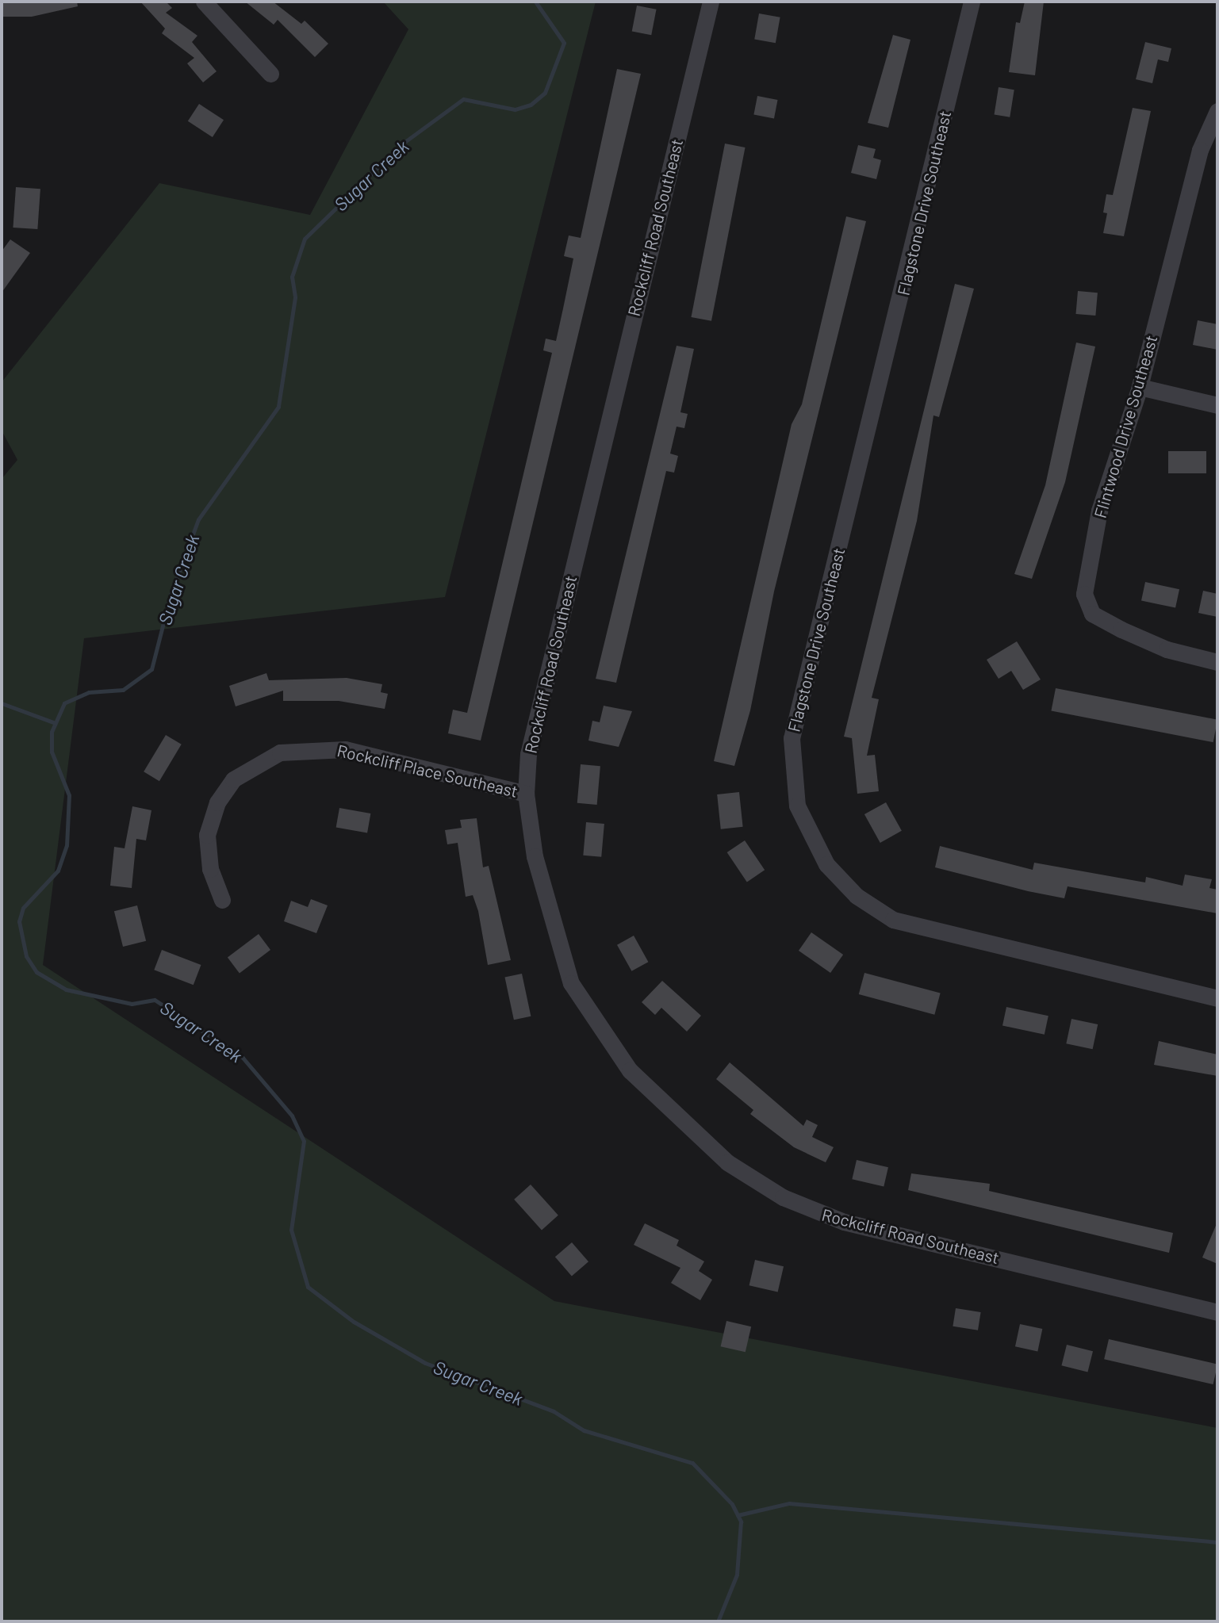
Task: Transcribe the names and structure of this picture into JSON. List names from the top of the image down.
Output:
{
  "streets": {
    "street": [
      "Flagstone Drive Southeast",
      "Rockcliff Road Southeast",
      "Flintwood Drive Southeast",
      "Rockcliff Place Southeast"
    ]
  },
  "crossings": [
    ["Rockcliff Road Southeast", "Rockcliff Place Southeast"]
  ],
  "water": ["Sugar Creek"]
}
